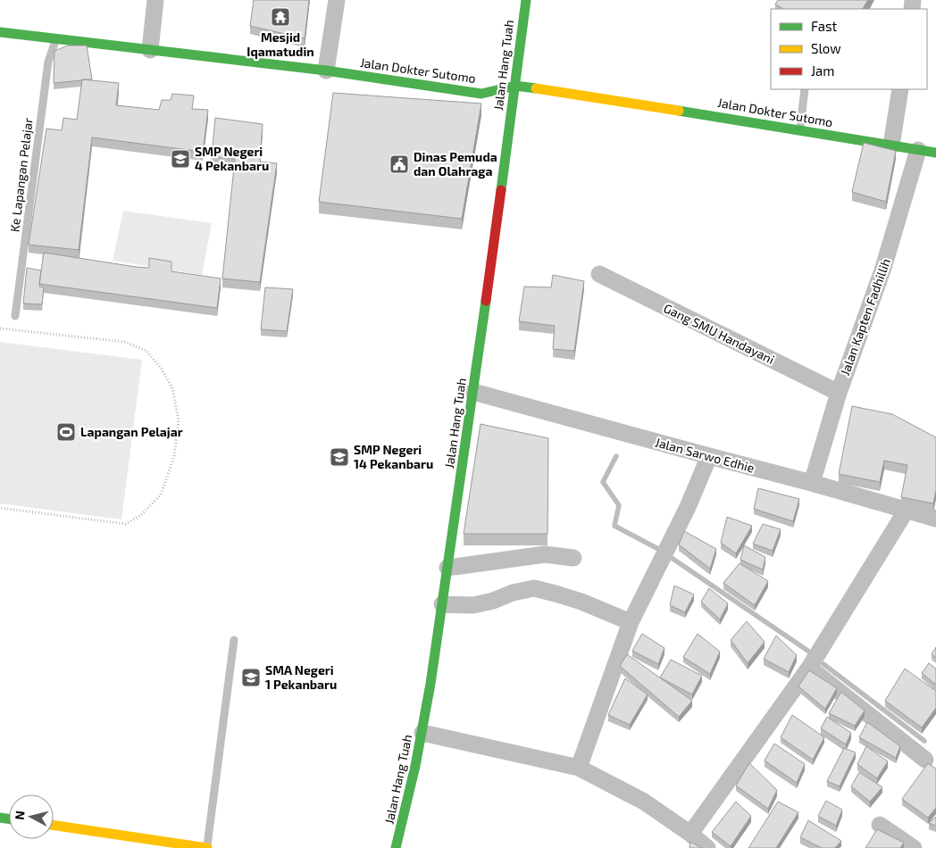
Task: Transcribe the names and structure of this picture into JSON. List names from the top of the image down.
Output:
{
  "streets": {
    "main road": ["Jalan Hang Tuah", "Jalan Dokter Sutomo"],
    "street": ["Jalan Kapten Fadhillih", "Gang SMU Handayani", "Jalan Sarwo Edhie"],
    "lane": ["Ke Lapangan Pelajar"]
  },
  "crossings": [
    ["Jalan Hang Tuah", "Jalan Dokter Sutomo"],
    ["Jalan Hang Tuah", "Jalan Sarwo Edhie"],
    ["Jalan Dokter Sutomo", "Ke Lapangan Pelajar"],
    ["Jalan Dokter Sutomo", "Jalan Kapten Fadhillih"],
    ["Jalan Kapten Fadhillih", "Gang SMU Handayani"],
    ["Jalan Kapten Fadhillih", "Jalan Sarwo Edhie"]
  ],
  "places": {
    "temple": ["Mesjid Iqamatudin"],
    "school or university": ["SMP Negeri 4 Pekanbaru", "SMP Negeri 14 Pekanbaru", "SMA Negeri 1 Pekanbaru"],
    "public building": ["Dinas Pemuda dan Olahraga"],
    "sports": ["Lapangan Pelajar"]
  },
  "legend": ["Fast", "Slow", "Jam"],
  "north": "left"
}
